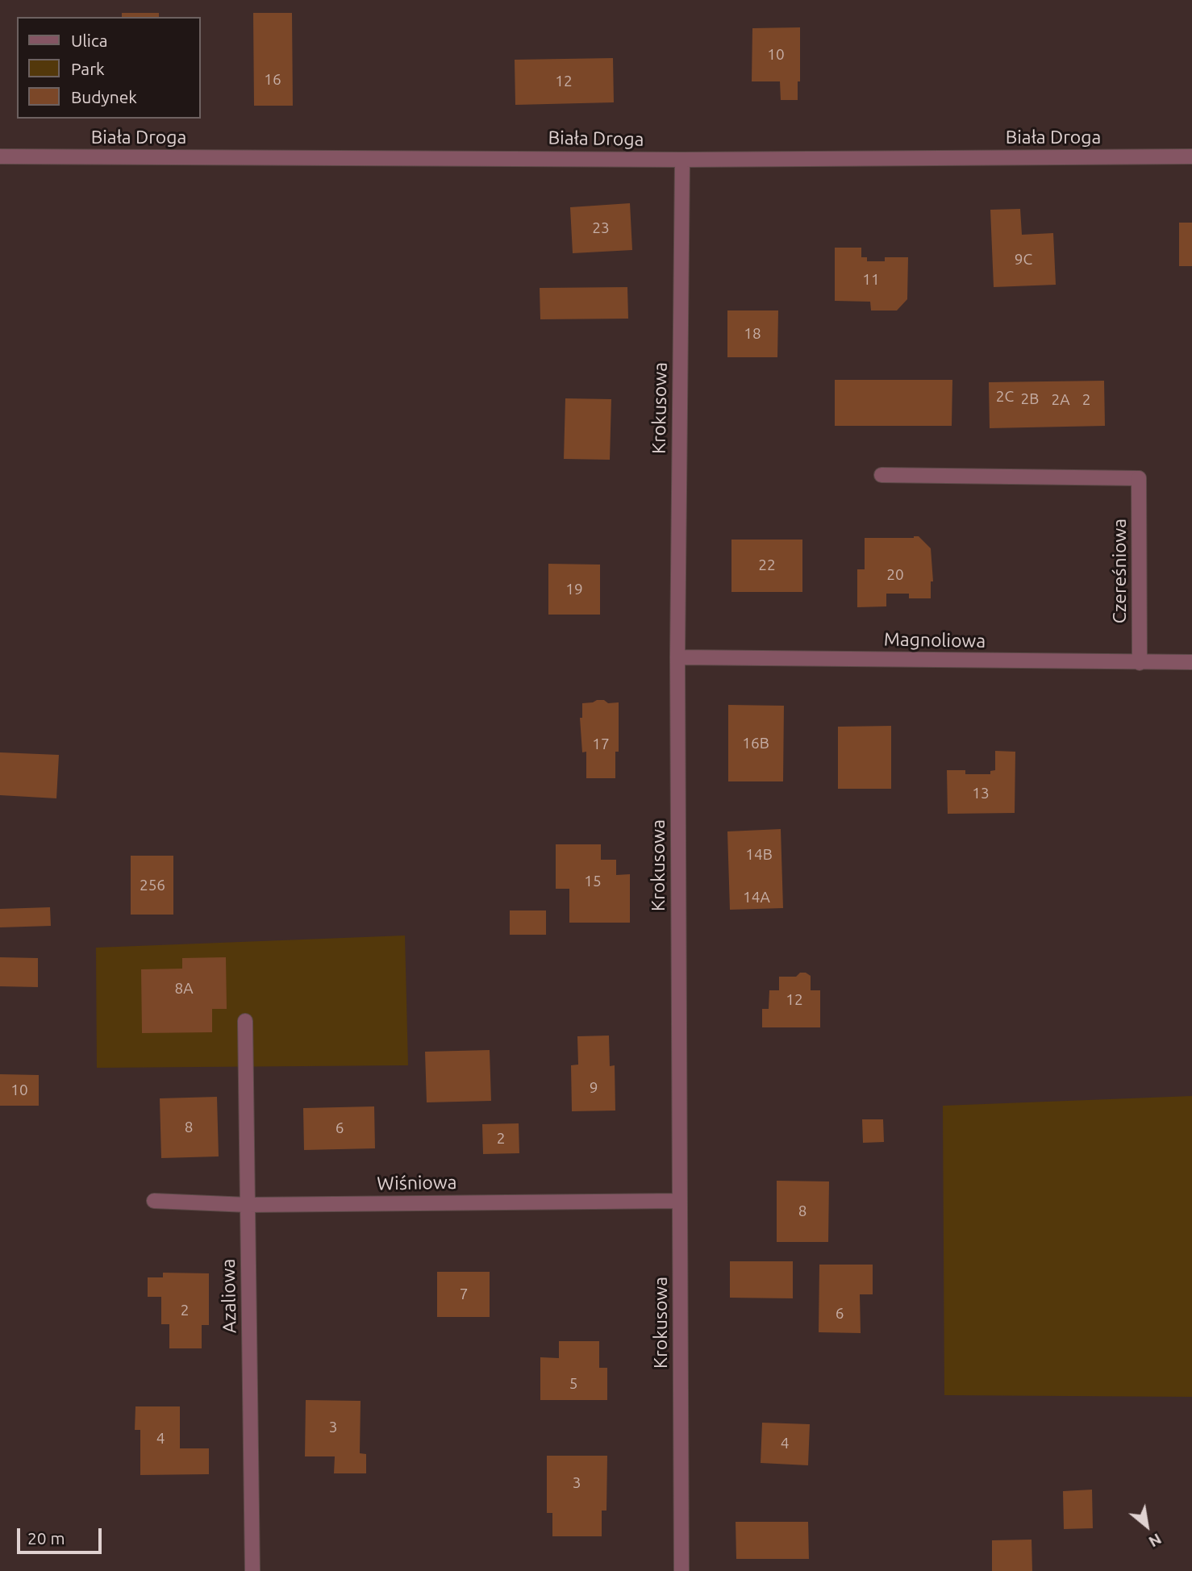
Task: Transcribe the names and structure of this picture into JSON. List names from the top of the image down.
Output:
{
  "streets": {
    "street": [
      "Biała Droga",
      "Krokusowa",
      "Czereśniowa",
      "Magnoliowa",
      "Wiśniowa",
      "Azaliowa"
    ]
  },
  "crossings": [
    ["Biała Droga", "Krokusowa"],
    ["Krokusowa", "Magnoliowa"],
    ["Krokusowa", "Wiśniowa"],
    ["Czereśniowa", "Magnoliowa"],
    ["Wiśniowa", "Azaliowa"]
  ],
  "house_numbers": [
    "10",
    "16",
    "12",
    "23",
    "9C",
    "11",
    "18",
    "2C",
    "2B",
    "2A",
    "2",
    "22",
    "20",
    "19",
    "16B",
    "17",
    "13",
    "14B",
    "15",
    "256",
    "14A",
    "8A",
    "12",
    "9",
    "10",
    "8",
    "6",
    "2",
    "8",
    "7",
    "2",
    "6",
    "5",
    "3",
    "4",
    "4",
    "3"
  ],
  "legend": ["Ulica", "Park", "Budynek"],
  "scale_bar": "20 m",
  "north": "bottom right"
}
